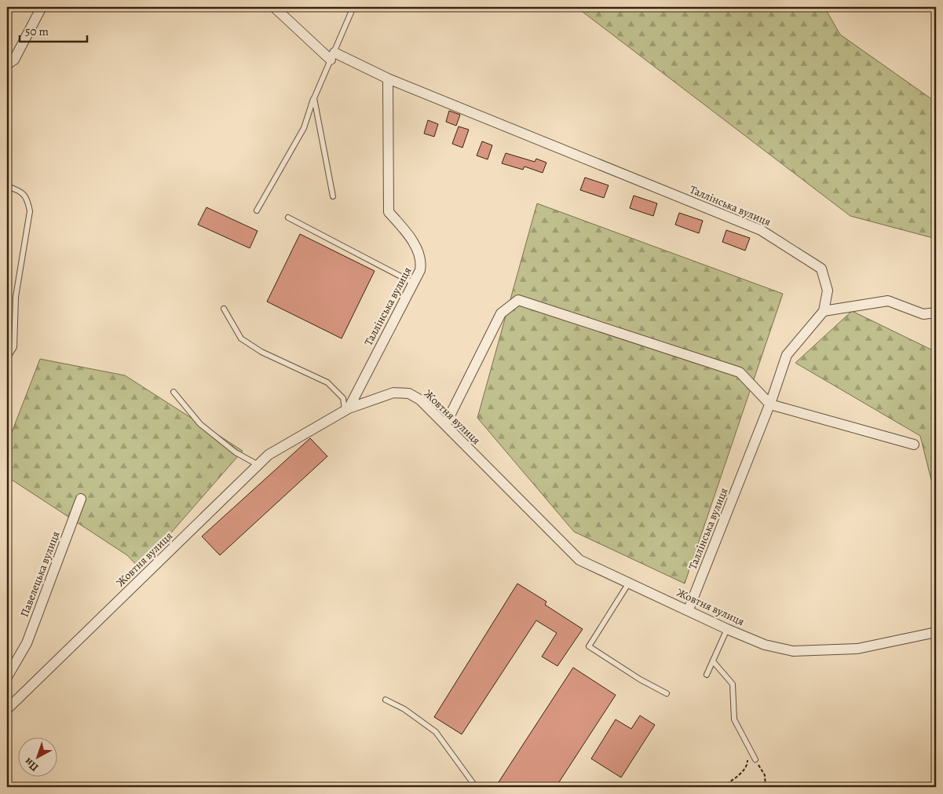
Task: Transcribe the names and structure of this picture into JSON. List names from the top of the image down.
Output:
{
  "streets": {
    "street": ["Таллінська вулиця", "Жовтня вулиця", "Павелецька вулиця"]
  },
  "crossings": [
    ["Таллінська вулиця", "Жовтня вулиця"]
  ],
  "scale_bar": "50 m",
  "north": "bottom left"
}
